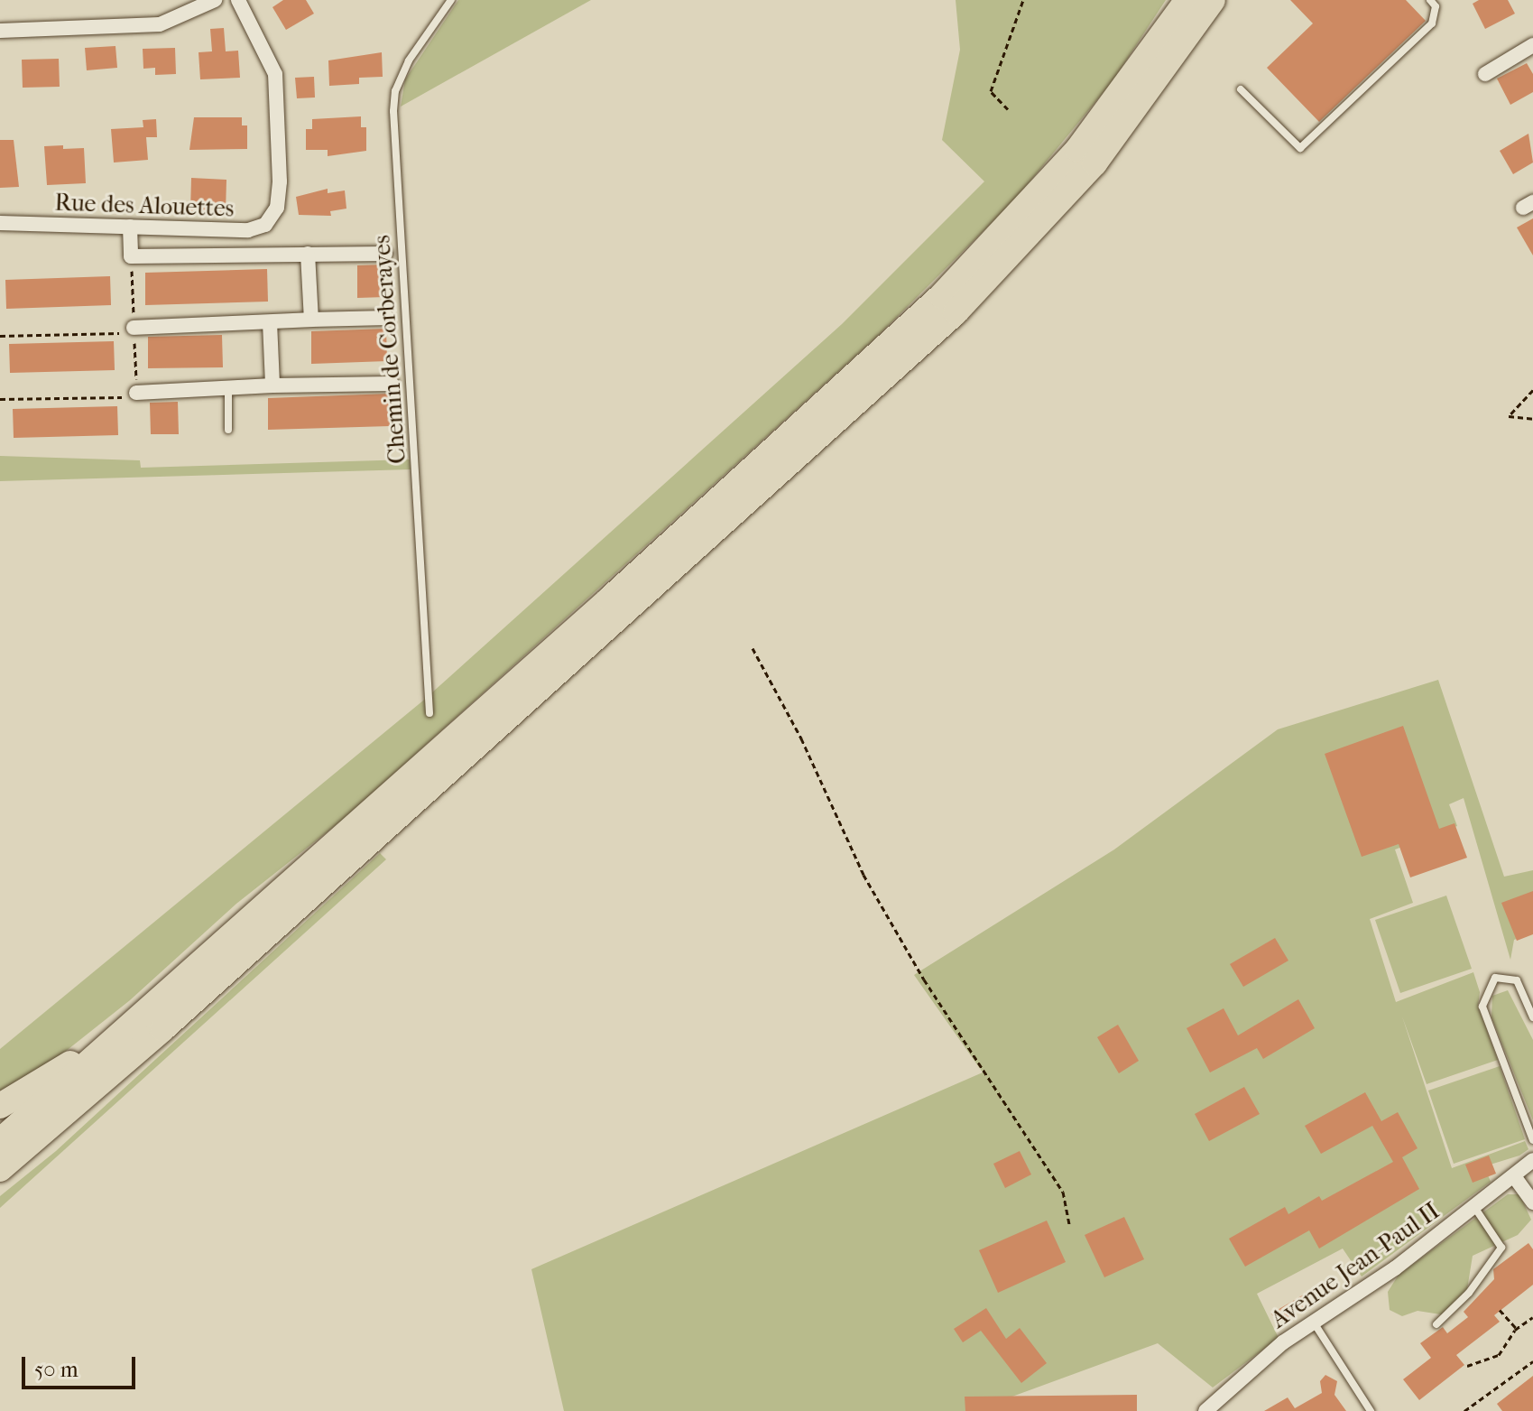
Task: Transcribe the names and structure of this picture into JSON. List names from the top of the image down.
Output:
{
  "streets": {
    "street": ["Rue des Alouettes", "Avenue Jean-Paul II"],
    "lane": ["Chemin de Corberayes"]
  },
  "scale_bar": "50 m"
}
